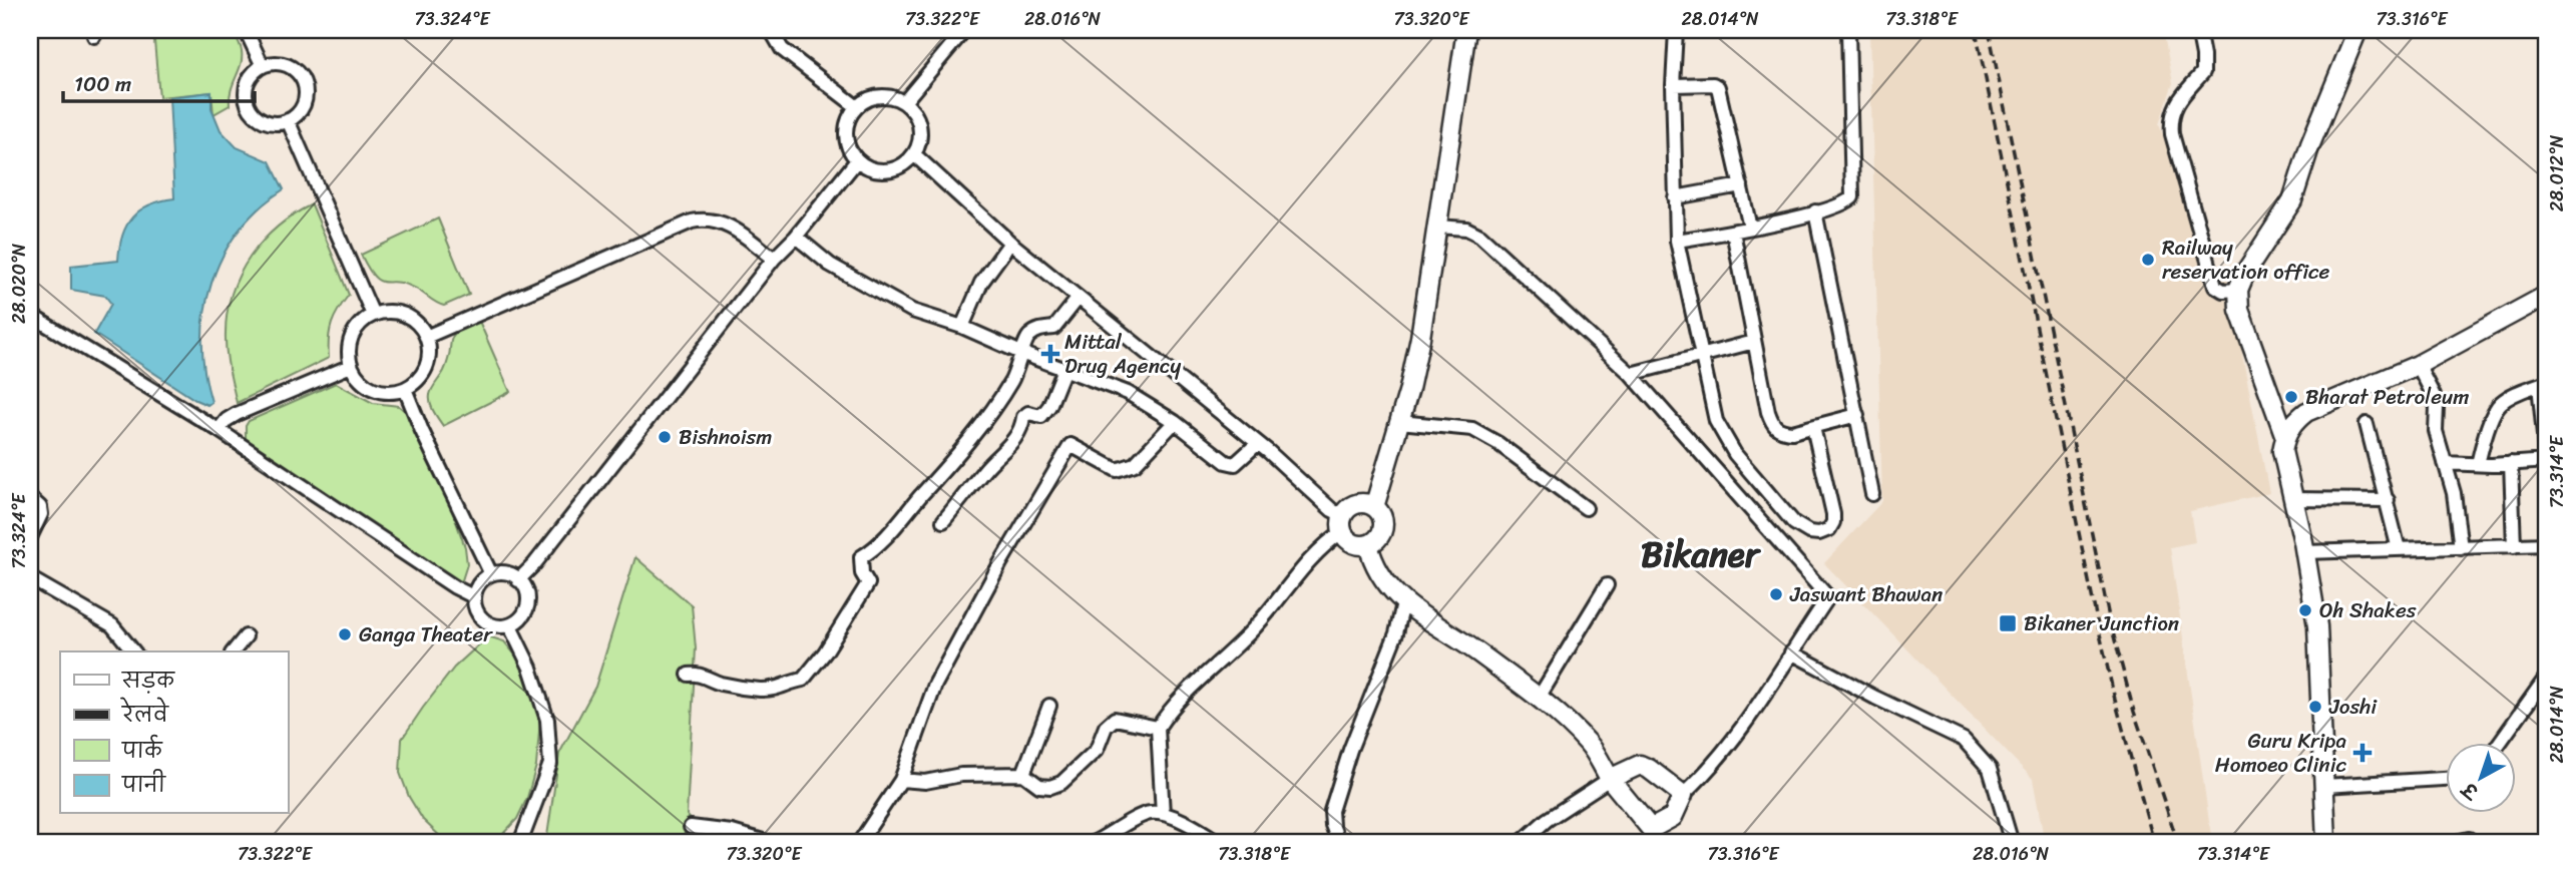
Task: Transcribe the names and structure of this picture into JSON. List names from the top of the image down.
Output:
{
  "districts": ["Bikaner"],
  "places": {
    "other": [
      "Railway reservation office",
      "Bharat Petroleum",
      "Bishnoism",
      "Jaswant Bhawan",
      "Oh Shakes",
      "Ganga Theater",
      "Joshi"
    ],
    "health": ["Mittal Drug Agency", "Guru Kripa Homoeo Clinic"],
    "transit": ["Bikaner Junction"]
  },
  "legend": [
    "सड़क",
    "रेलवे",
    "पार्क",
    "पानी"
  ],
  "scale_bar": "100 m",
  "north": "bottom left",
  "coordinates": [
    "73.324°E",
    "73.322°E",
    "28.016°N",
    "73.320°E",
    "28.014°N",
    "73.318°E",
    "73.316°E",
    "28.012°N",
    "28.020°N",
    "73.314°E"
  ]
}
